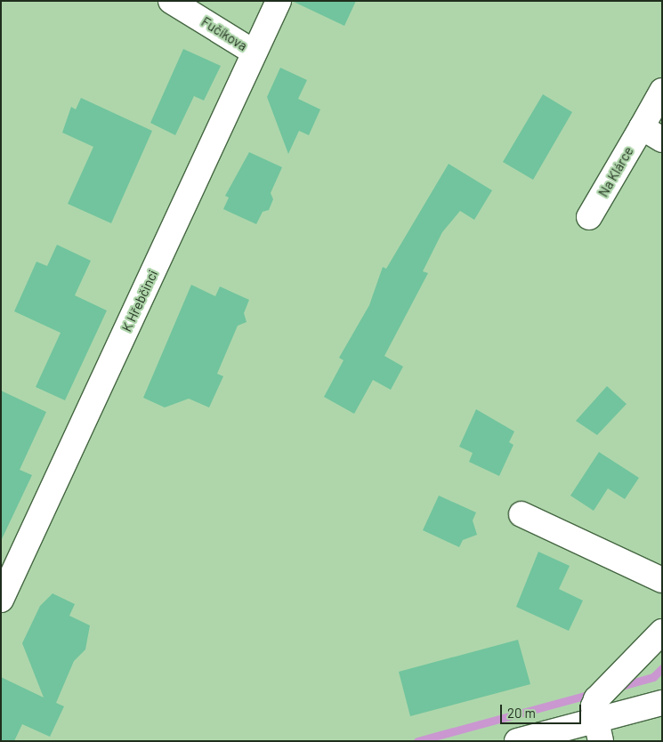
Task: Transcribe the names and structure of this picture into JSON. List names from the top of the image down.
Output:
{
  "streets": {
    "street": ["Fučíkova", "Na Klárce", "K Hřebčinci"]
  },
  "crossings": [
    ["Fučíkova", "K Hřebčinci"]
  ],
  "scale_bar": "20 m"
}
